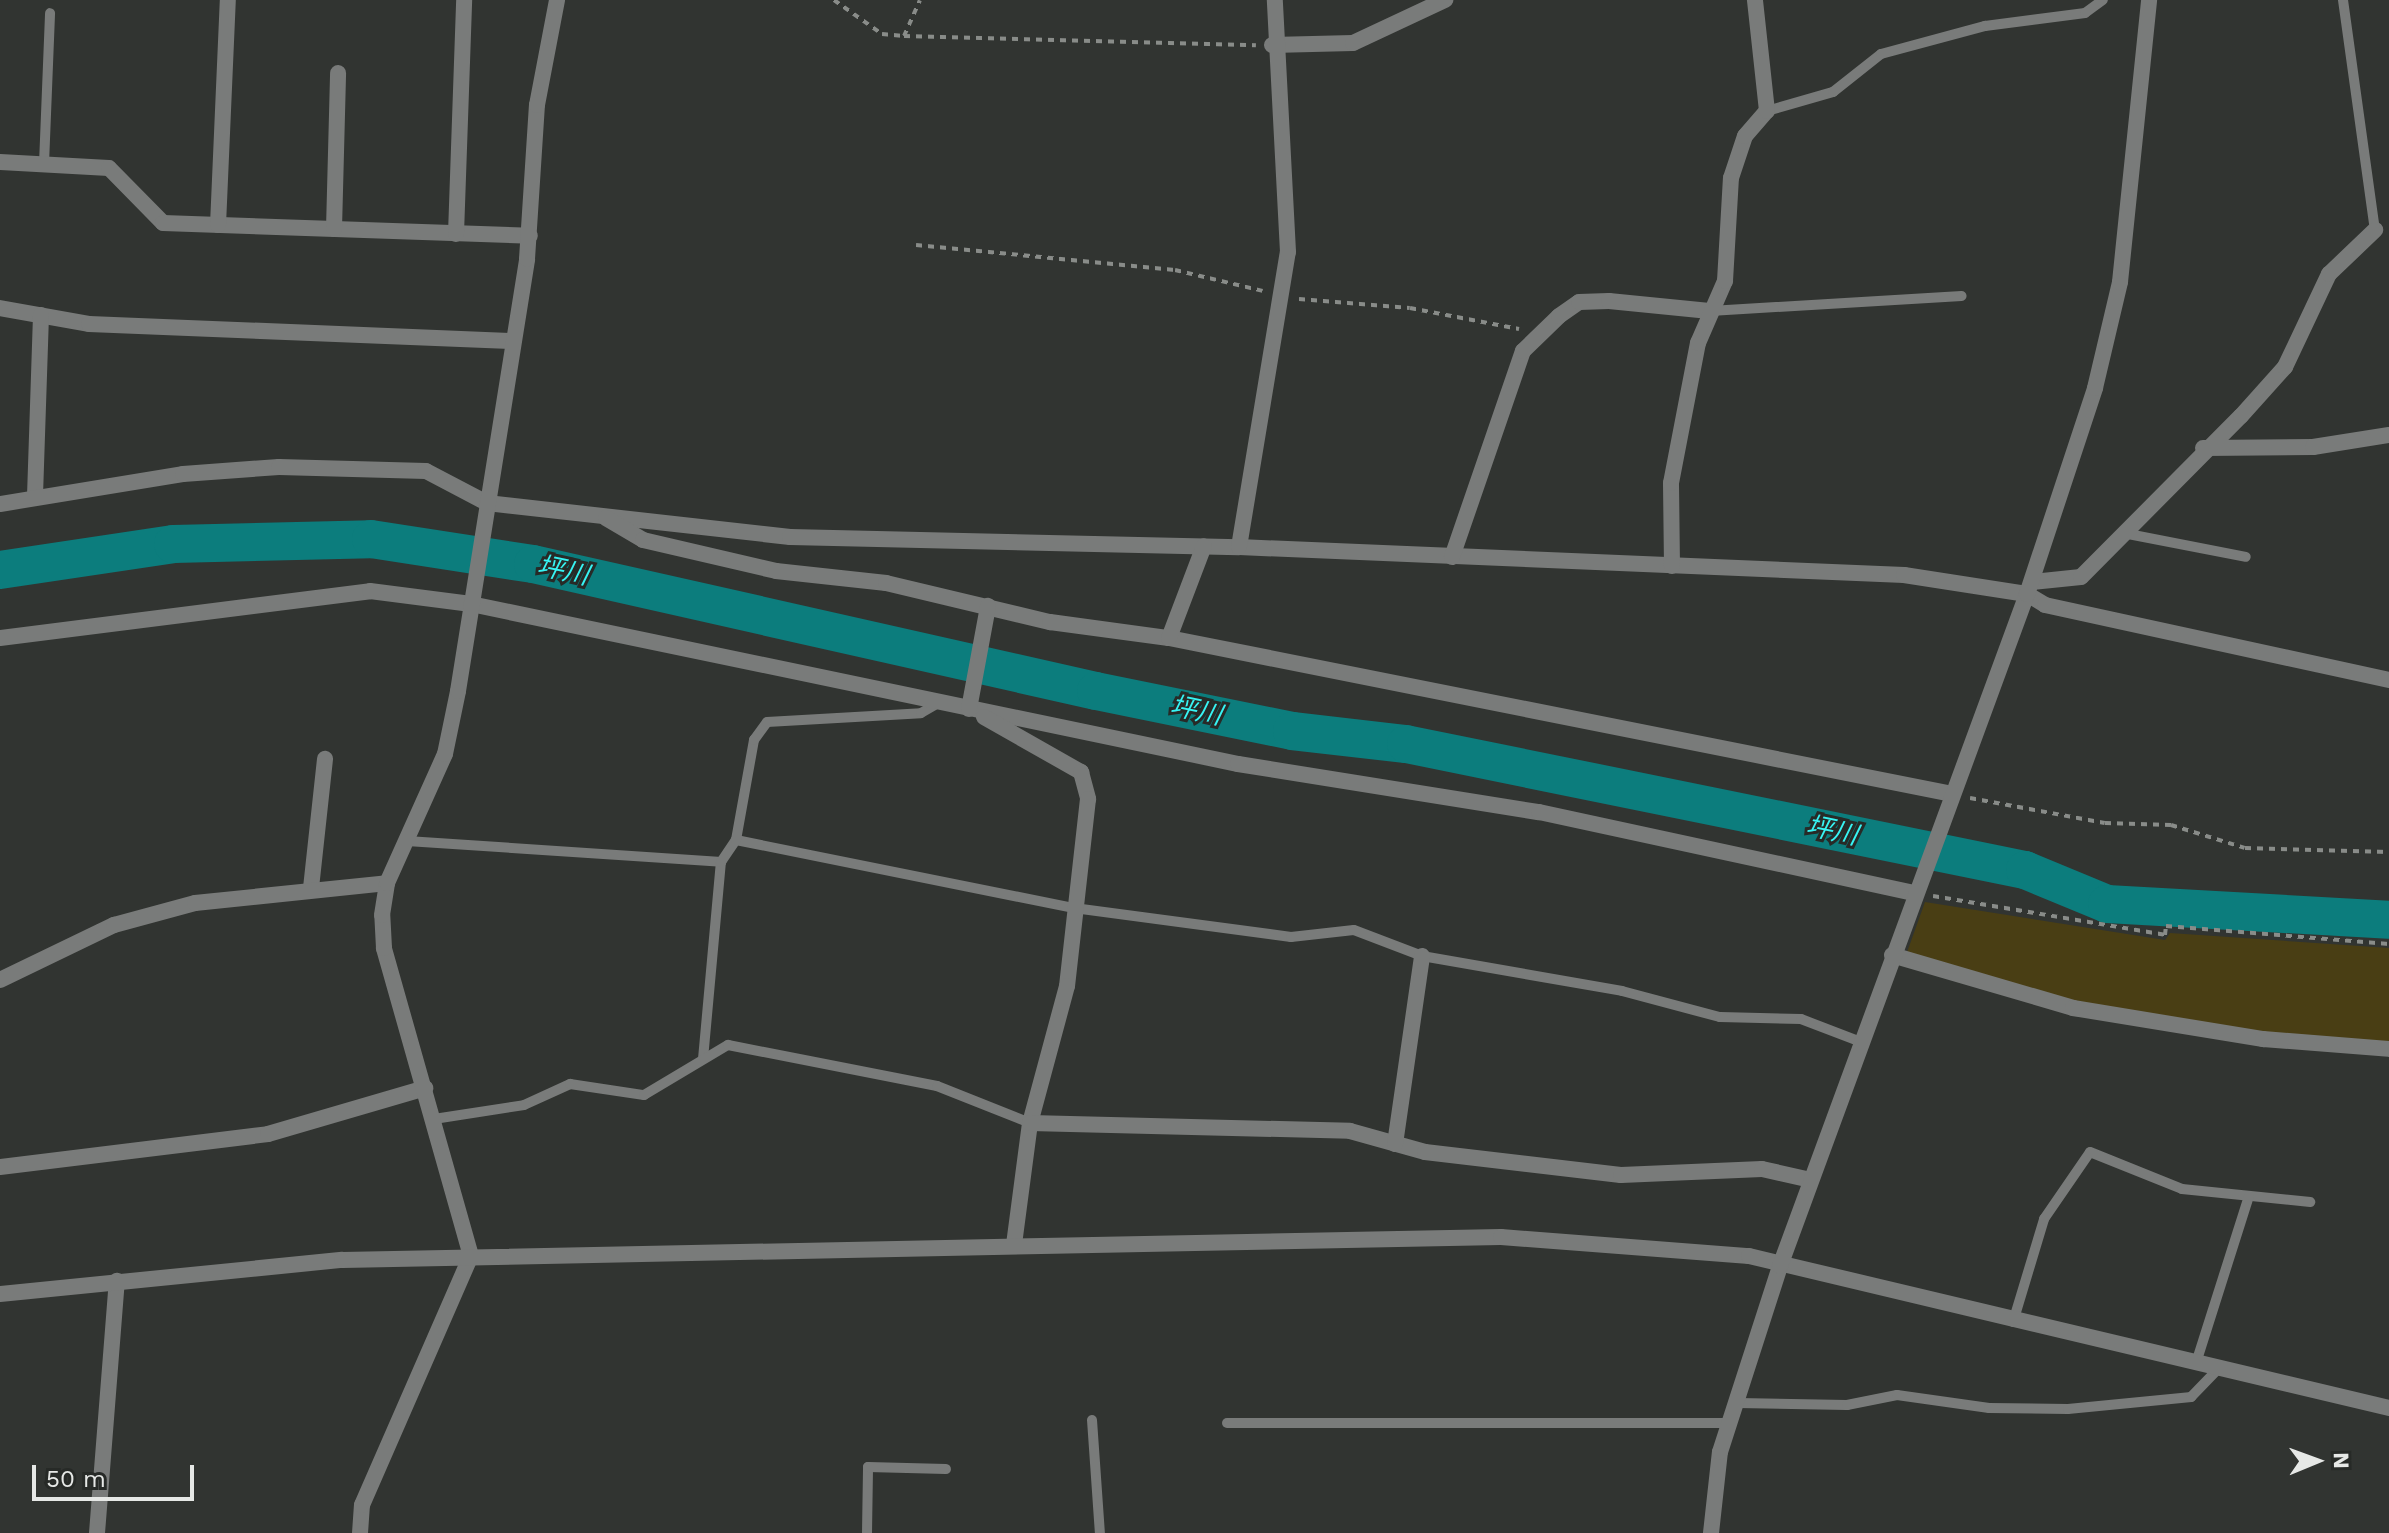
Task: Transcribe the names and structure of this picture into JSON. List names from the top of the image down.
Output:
{
  "water": ["坪川"],
  "scale_bar": "50 m",
  "north": "right"
}
